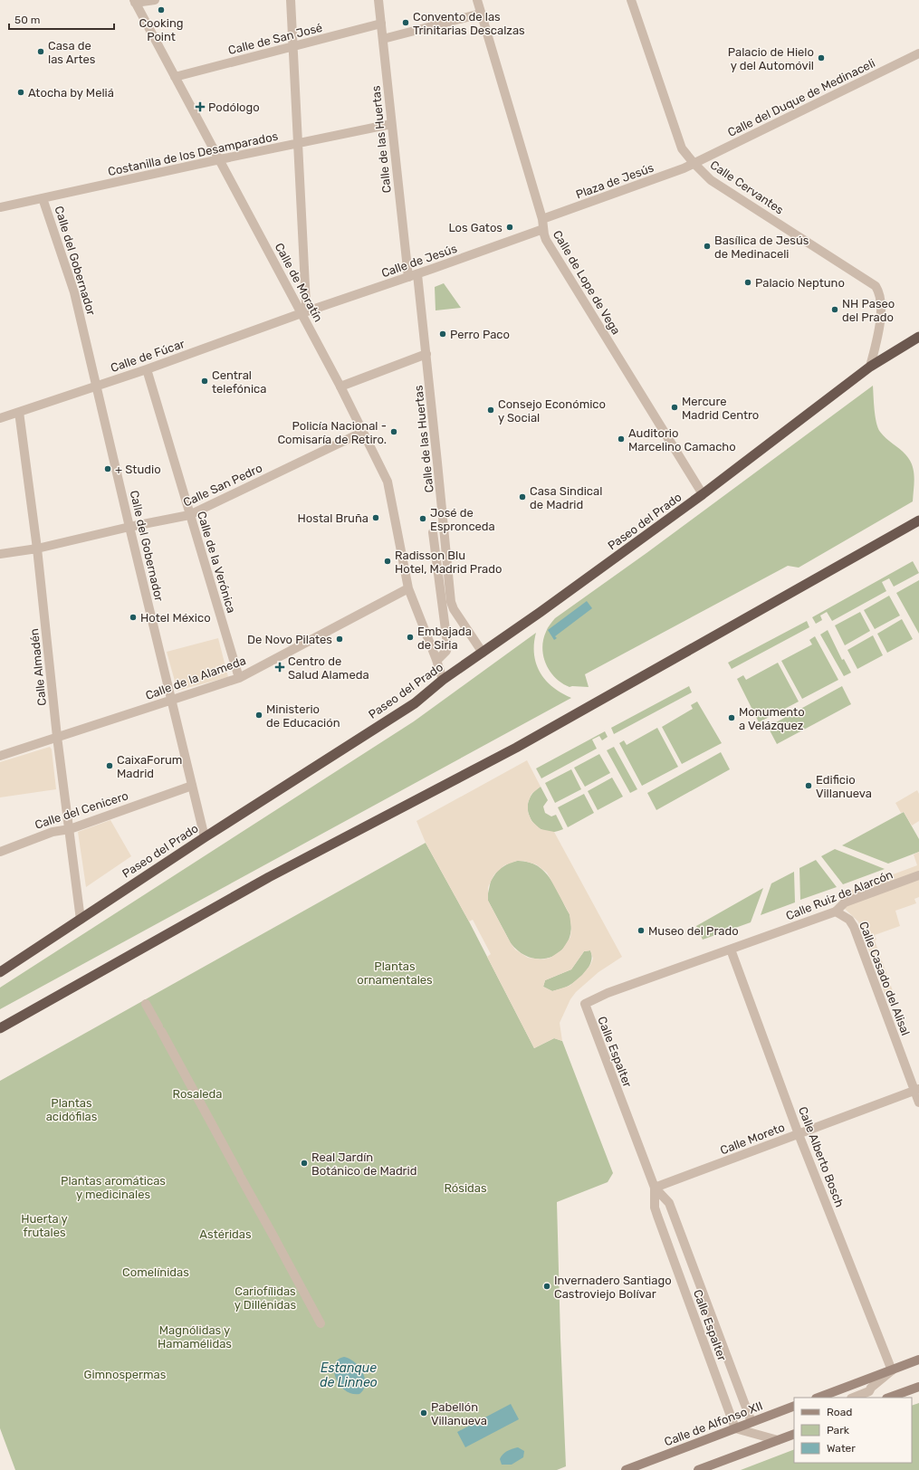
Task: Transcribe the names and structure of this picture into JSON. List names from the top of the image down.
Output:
{
  "streets": {
    "highway": ["Paseo del Prado"],
    "main road": ["Calle de Alfonso XII"],
    "street": [
      "Calle de San José",
      "Calle del Duque de Medinaceli",
      "Calle de las Huertas",
      "Costanilla de los Desamparados",
      "Plaza de Jesús",
      "Calle Cervantes",
      "Calle del Gobernador",
      "Calle de Jesús",
      "Calle de Moratín",
      "Calle de Lope de Vega",
      "Calle de Fúcar",
      "Calle San Pedro",
      "Calle de la Verónica",
      "Calle Almadén",
      "Calle de la Alameda",
      "Calle del Cenicero",
      "Calle Ruiz de Alarcón",
      "Calle Casado del Alisal",
      "Calle Espalter",
      "Calle Moreto",
      "Calle Alberto Bosch"
    ]
  },
  "crossings": [
    ["Calle de San José", "Calle de las Huertas"],
    ["Calle de San José", "Calle de Moratín"],
    ["Calle del Duque de Medinaceli", "Plaza de Jesús"],
    ["Calle del Duque de Medinaceli", "Calle Cervantes"],
    ["Calle de las Huertas", "Costanilla de los Desamparados"],
    ["Calle de las Huertas", "Calle de Jesús"],
    ["Calle de las Huertas", "Paseo del Prado"],
    ["Costanilla de los Desamparados", "Calle del Gobernador"],
    ["Costanilla de los Desamparados", "Calle de Moratín"],
    ["Plaza de Jesús", "Calle Cervantes"],
    ["Plaza de Jesús", "Calle de Lope de Vega"],
    ["Calle Cervantes", "Paseo del Prado"],
    ["Calle del Gobernador", "Calle de Fúcar"],
    ["Calle del Gobernador", "Calle San Pedro"],
    ["Calle del Gobernador", "Paseo del Prado"],
    ["Calle del Gobernador", "Calle de la Alameda"],
    ["Calle del Gobernador", "Calle del Cenicero"],
    ["Calle de Jesús", "Calle de Moratín"],
    ["Calle de Jesús", "Calle de Lope de Vega"],
    ["Calle de Jesús", "Calle de Fúcar"],
    ["Calle de Moratín", "Calle de Fúcar"],
    ["Calle de Moratín", "Calle San Pedro"],
    ["Calle de Moratín", "Paseo del Prado"],
    ["Calle de Moratín", "Calle de la Alameda"],
    ["Calle de Lope de Vega", "Paseo del Prado"],
    ["Calle de Fúcar", "Calle de la Verónica"],
    ["Calle de Fúcar", "Calle Almadén"],
    ["Calle San Pedro", "Calle de la Verónica"],
    ["Calle San Pedro", "Calle Almadén"],
    ["Paseo del Prado", "Calle Almadén"],
    ["Calle de la Verónica", "Calle de la Alameda"],
    ["Calle Almadén", "Calle de la Alameda"],
    ["Calle Almadén", "Calle del Cenicero"],
    ["Calle Ruiz de Alarcón", "Calle Casado del Alisal"],
    ["Calle Ruiz de Alarcón", "Calle Espalter"],
    ["Calle Ruiz de Alarcón", "Calle Alberto Bosch"],
    ["Calle Casado del Alisal", "Calle Moreto"],
    ["Calle Espalter", "Calle Moreto"],
    ["Calle Espalter", "Calle de Alfonso XII"],
    ["Calle Moreto", "Calle Alberto Bosch"]
  ],
  "water": ["Estanque de Linneo"],
  "parks": [
    "Plantas ornamentales",
    "Rosaleda",
    "Plantas acidófilas",
    "Plantas aromáticas y medicinales",
    "Rósidas",
    "Huerta y frutales",
    "Astéridas",
    "Comelínidas",
    "Cariofílidas y Dillénidas",
    "Magnólidas y Hamamélidas",
    "Gimnospermas"
  ],
  "places": {
    "other": [
      "Cooking Point",
      "Convento de las Trinitarias Descalzas",
      "Casa de las Artes",
      "Palacio de Hielo y del Automóvil",
      "Atocha by Meliá",
      "Los Gatos",
      "Basílica de Jesús de Medinaceli",
      "Palacio Neptuno",
      "NH Paseo del Prado",
      "Perro Paco",
      "Central telefónica",
      "Mercure Madrid Centro",
      "Consejo Económico y Social",
      "Policía Nacional - Comisaría de Retiro.",
      "Auditorio Marcelino Camacho",
      "+ Studio",
      "Casa Sindical de Madrid",
      "Hostal Bruña",
      "José de Espronceda",
      "Radisson Blu Hotel, Madrid Prado",
      "Hotel México",
      "Embajada de Siria",
      "De Novo Pilates",
      "Ministerio de Educación",
      "Monumento a Velázquez",
      "CaixaForum Madrid",
      "Edificio Villanueva",
      "Museo del Prado",
      "Real Jardín Botánico de Madrid",
      "Invernadero Santiago Castroviejo Bolívar",
      "Pabellón Villanueva"
    ],
    "health": ["Podólogo", "Centro de Salud Alameda"]
  },
  "legend": ["Road", "Park", "Water"],
  "scale_bar": "50 m"
}
